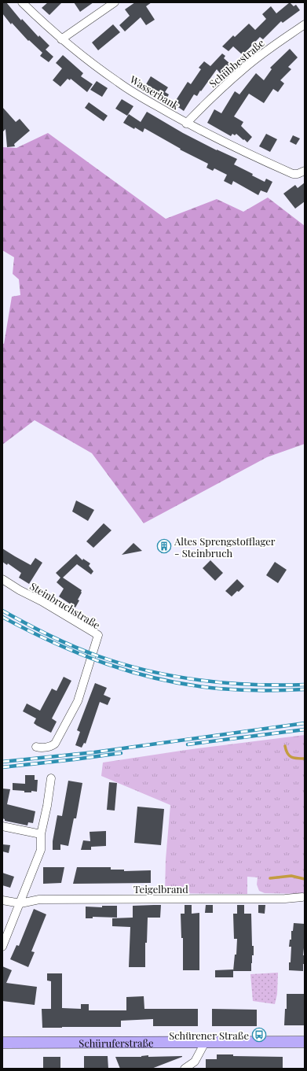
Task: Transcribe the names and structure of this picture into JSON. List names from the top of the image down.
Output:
{
  "streets": {
    "main road": ["Schüruferstraße"],
    "street": [
      "Schübbestraße",
      "Wasserbank",
      "Steinbruchstraße",
      "Teigelbrand"
    ]
  },
  "crossings": [
    ["Schübbestraße", "Wasserbank"]
  ],
  "places": {
    "building": ["Altes Sprengstofflager - Steinbruch"],
    "bus stop": ["Schürener Straße"]
  }
}
